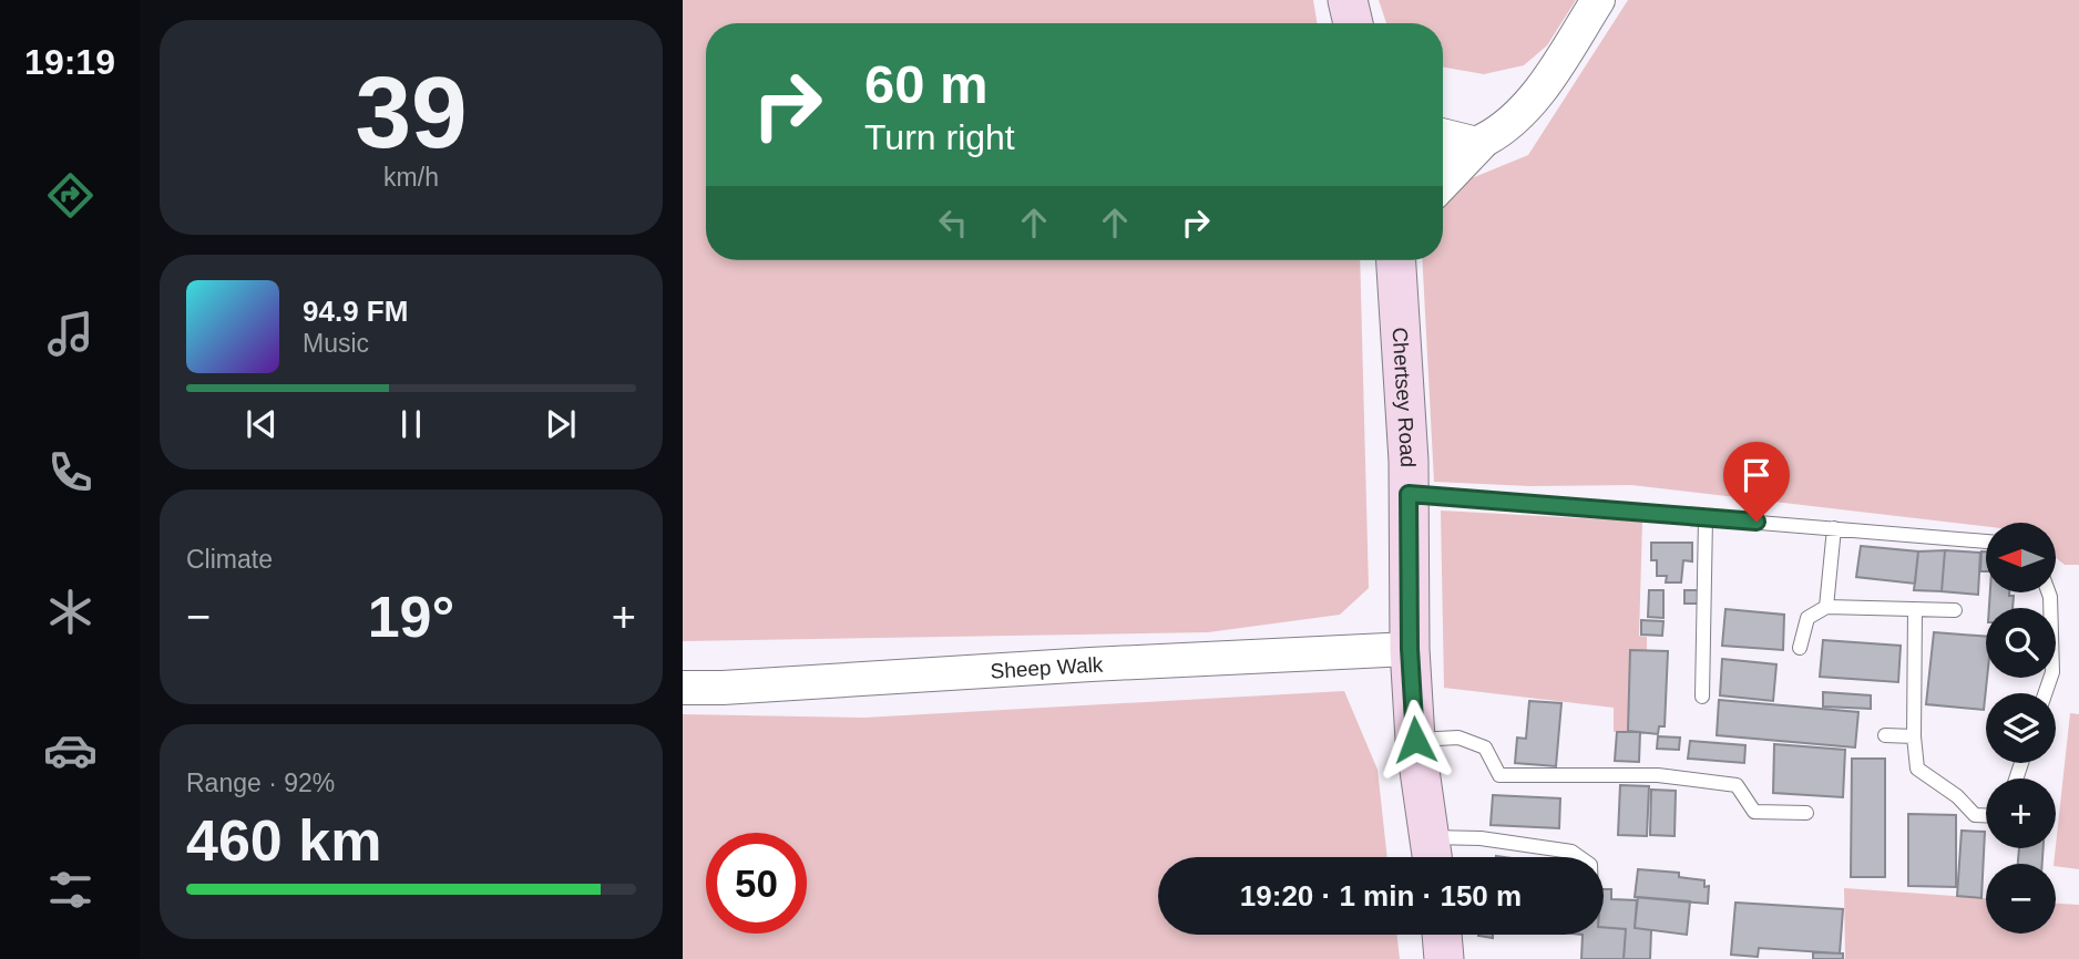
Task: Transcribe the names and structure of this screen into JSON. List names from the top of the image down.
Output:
{
  "streets": {
    "main road": ["Chertsey Road"],
    "street": ["Sheep Walk"]
  },
  "crossings": [
    ["Chertsey Road", "Sheep Walk"]
  ],
  "north": "left",
  "page": {
    "tabs": "19:19",
    "tile": [
      ["39", "km/h"],
      "Climate",
      ["Range · 92%", "460 km"]
    ],
    "turn": ["60 m", "Turn right"],
    "song": ["94.9 FM", "Music"],
    "map_buttons": ["+", "−"],
    "heat": ["−", "19°", "+"],
    "limit": "50",
    "trip": "19:20 · 1 min · 150 m"
  }
}
